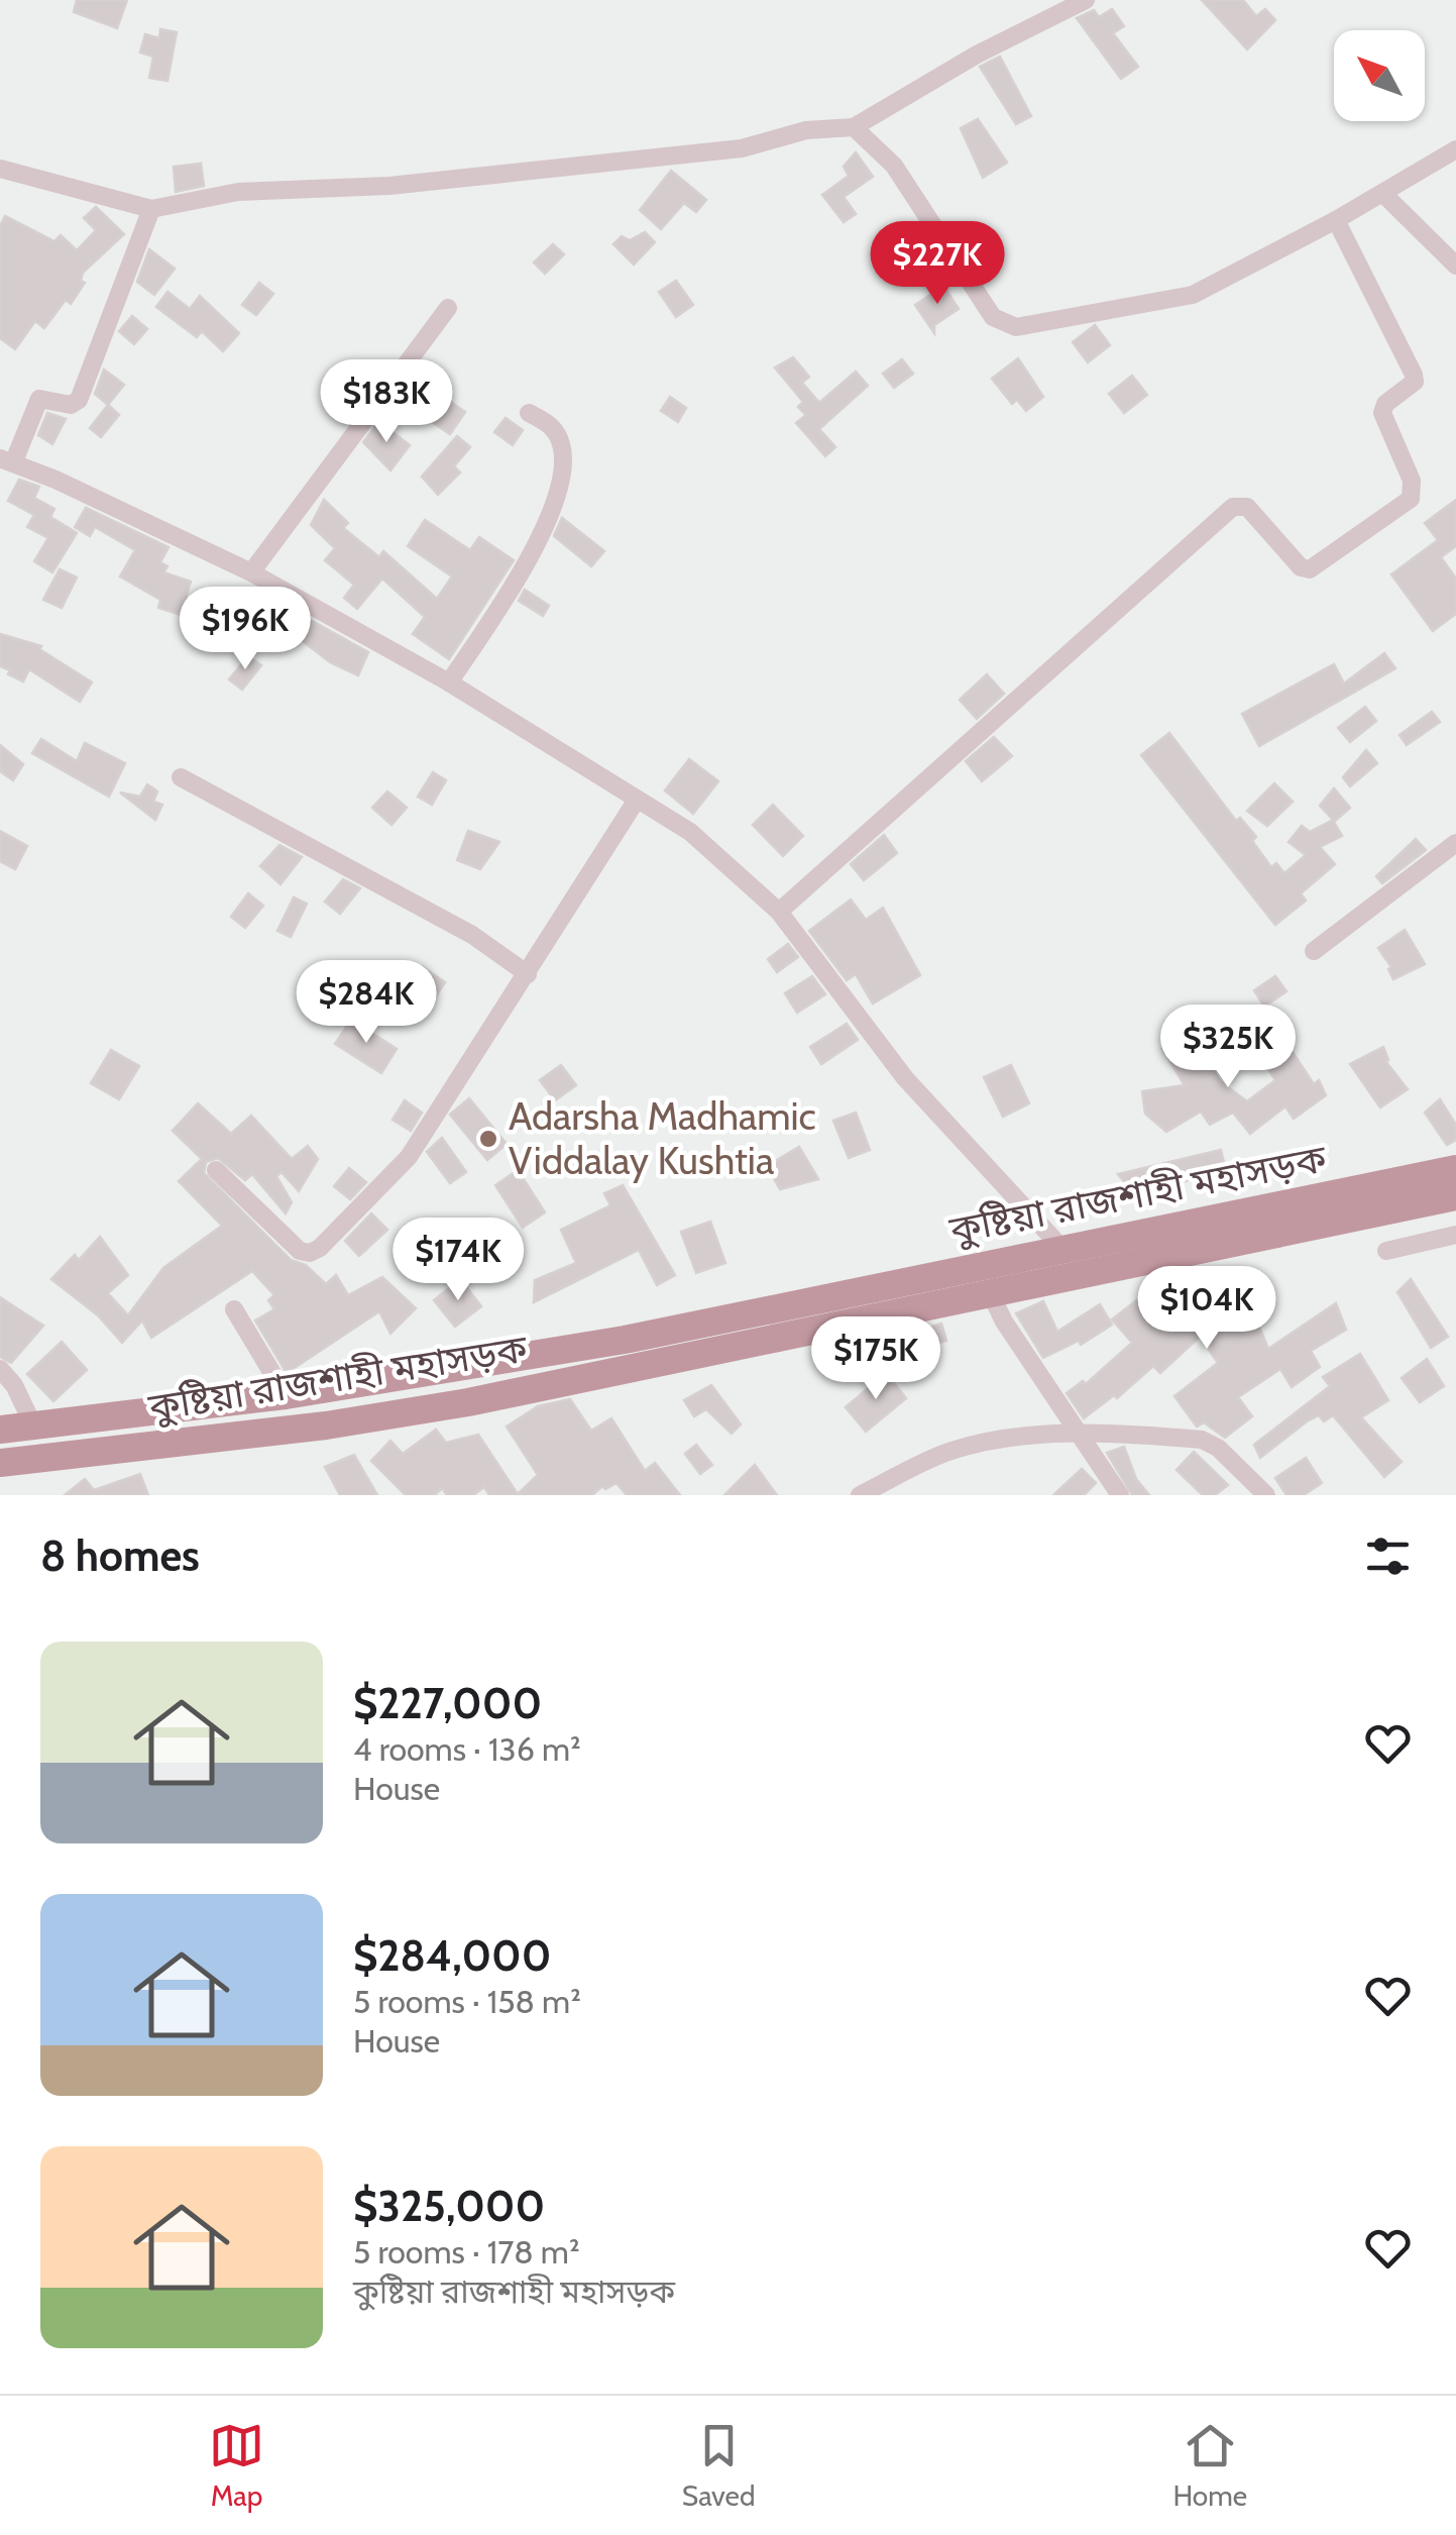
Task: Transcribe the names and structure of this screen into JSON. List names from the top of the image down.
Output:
{
  "streets": {
    "highway": ["কুষ্টিয়া রাজশাহী মহাসড়ক"]
  },
  "places": ["Adarsha Madhamic Viddalay Kushtia"],
  "north": "top left",
  "page": {
    "price": [
      "$227K",
      "$183K",
      "$196K",
      "$284K",
      "$325K",
      "$174K",
      "$104K",
      "$175K"
    ],
    "heading": "8 homes",
    "list": [
      {
        "name": "$227,000",
        "note": "4 rooms · 136 m² · House"
      },
      {
        "name": "$284,000",
        "note": "5 rooms · 158 m² · House"
      },
      {
        "name": "$325,000",
        "note": "5 rooms · 178 m² · কুষ্টিয়া রাজশাহী মহাসড়ক"
      }
    ],
    "tabs": ["Map", "Saved", "Home"]
  }
}
